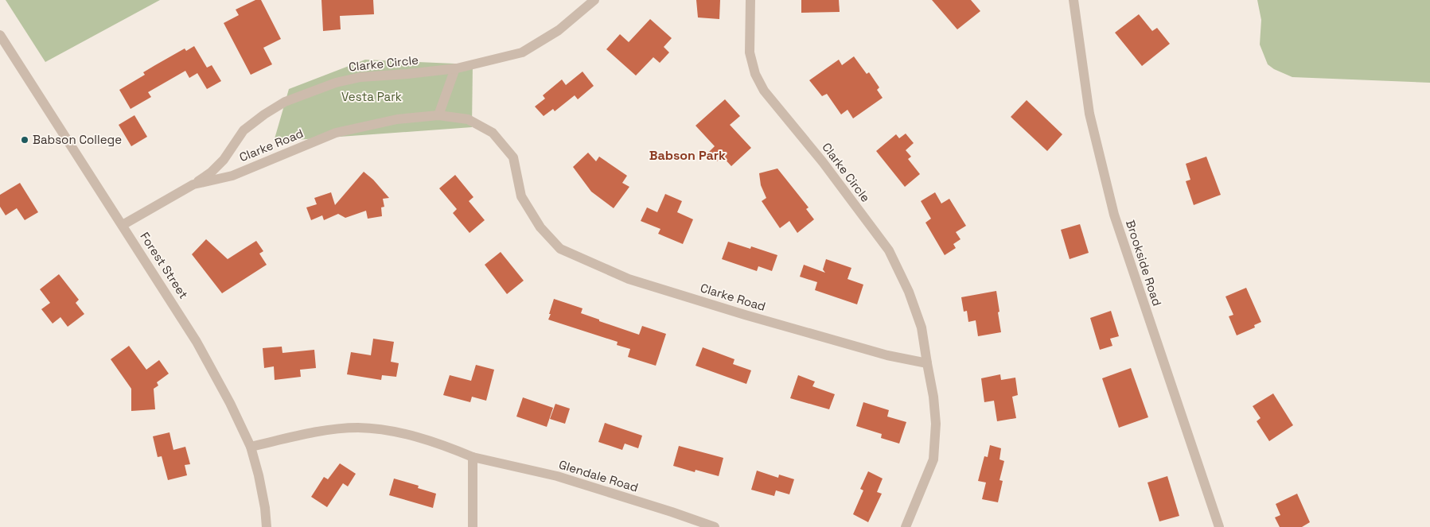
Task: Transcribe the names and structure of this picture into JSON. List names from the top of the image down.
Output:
{
  "streets": {
    "street": [
      "Clarke Circle",
      "Clarke Road",
      "Brookside Road",
      "Forest Street",
      "Glendale Road"
    ]
  },
  "crossings": [
    ["Clarke Circle", "Clarke Road"],
    ["Clarke Road", "Forest Street"],
    ["Forest Street", "Glendale Road"]
  ],
  "districts": ["Babson Park"],
  "parks": ["Vesta Park"],
  "places": ["Babson College"]
}
